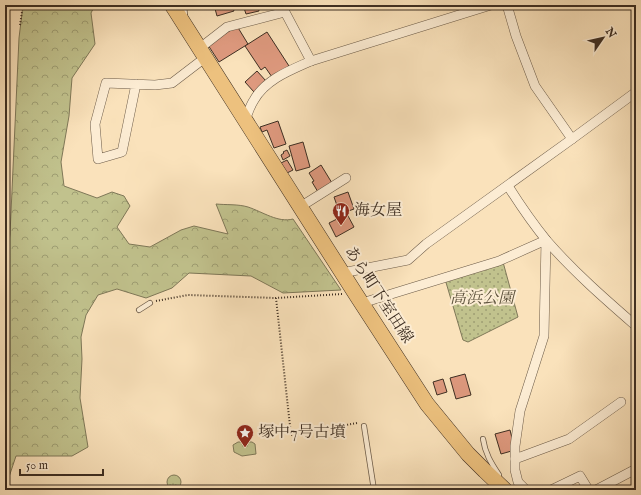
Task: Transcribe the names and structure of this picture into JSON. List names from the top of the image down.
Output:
{
  "streets": {
    "main road": ["あら町下室田線"]
  },
  "parks": ["高浜公園"],
  "places": {
    "restaurant": ["海女屋"],
    "place": ["塚中7号古墳"]
  },
  "scale_bar": "50 m",
  "north": "top right"
}
